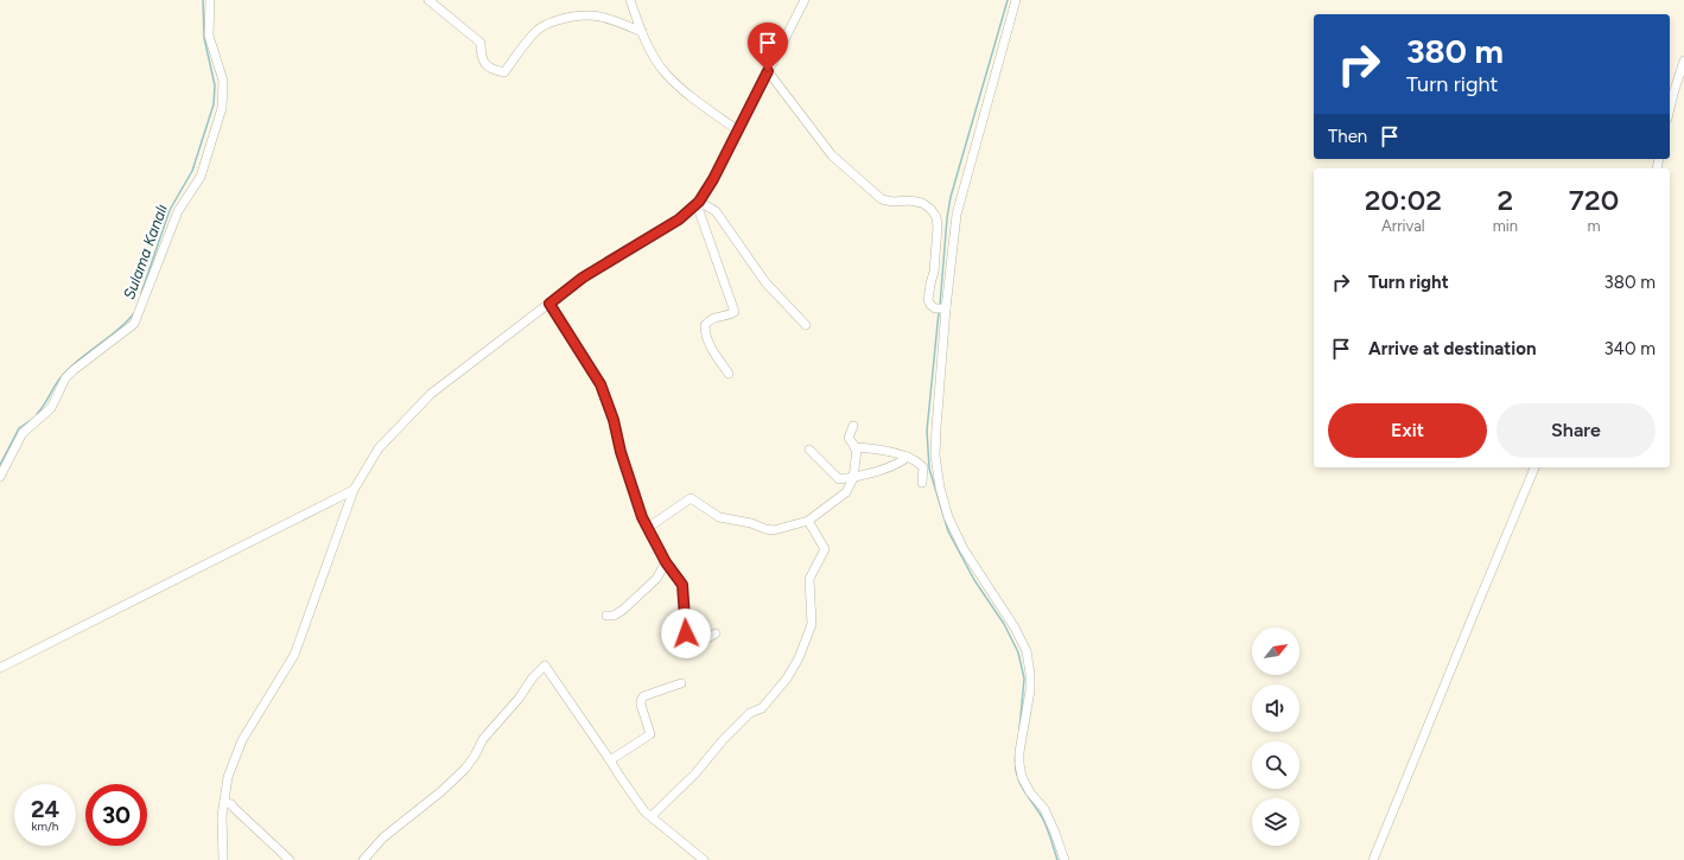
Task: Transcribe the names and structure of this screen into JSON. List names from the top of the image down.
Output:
{
  "water": ["Sulama Kanalı"],
  "north": "top right",
  "page": {
    "turn": ["380 m", "Turn right"],
    "then": "Then",
    "eta": [
      "20:02",
      "Arrival",
      "2",
      "min",
      "720",
      "m"
    ],
    "list": [
      {
        "name": "Turn right",
        "value": "380 m"
      },
      {
        "name": "Arrive at destination",
        "value": "340 m"
      }
    ],
    "buttons": ["Exit", "Share"],
    "speed": "24 km/h",
    "limit": "30"
  }
}
